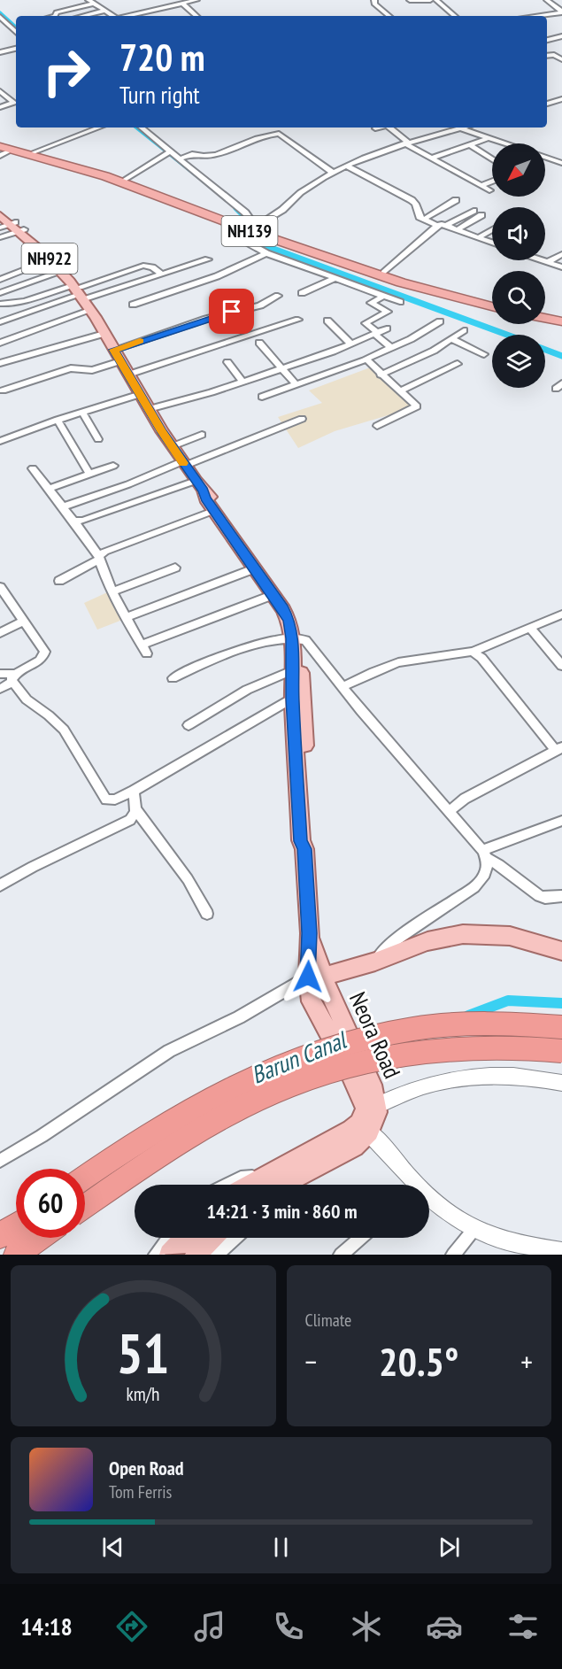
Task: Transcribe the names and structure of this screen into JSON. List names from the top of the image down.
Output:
{
  "streets": {
    "highway": ["NH139"],
    "main road": ["NH922", "Neora Road"]
  },
  "water": ["Barun Canal"],
  "north": "bottom left",
  "page": {
    "turn": ["720 m", "Turn right"],
    "limit": "60",
    "trip": "14:21 · 3 min · 860 m",
    "tile": "Climate",
    "heat": ["−", "20.5°", "+"],
    "song": ["Open Road", "Tom Ferris"],
    "tabs": "14:18",
    "gauge": ["51", "km/h"]
  }
}
